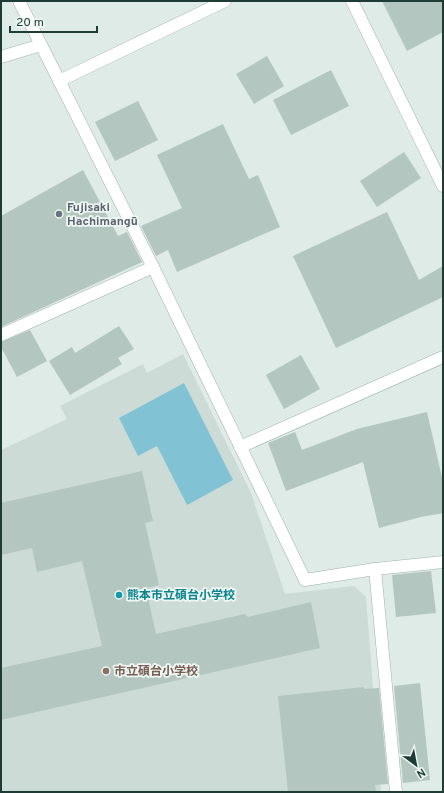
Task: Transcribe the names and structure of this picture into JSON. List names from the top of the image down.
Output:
{
  "places": ["Fujisaki Hachimangū", "熊本市立碩台小学校", "市立碩台小学校"],
  "scale_bar": "20 m",
  "north": "bottom right"
}
